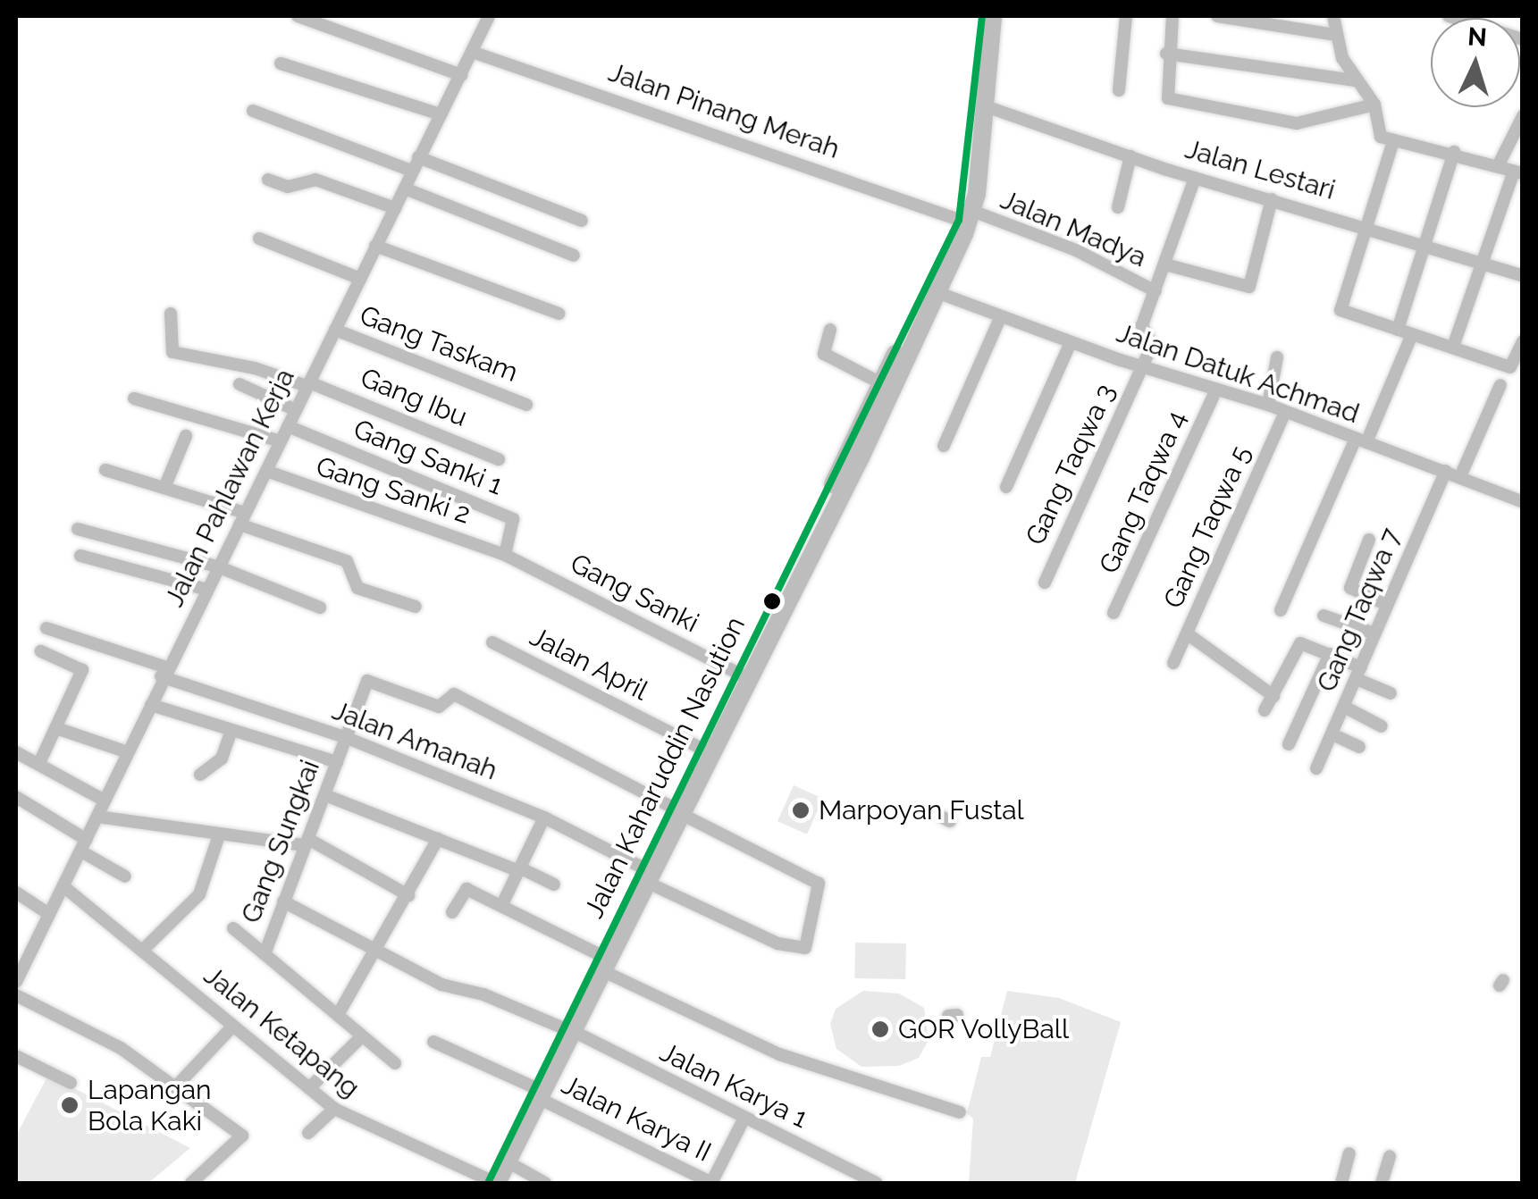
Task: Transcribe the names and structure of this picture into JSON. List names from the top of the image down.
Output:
{
  "streets": {
    "highway": ["Jalan Kaharuddin Nasution"],
    "street": [
      "Jalan Pinang Merah",
      "Jalan Lestari",
      "Jalan Madya",
      "Gang Taskam",
      "Jalan Datuk Achmad",
      "Gang Ibu",
      "Gang Sanki 1",
      "Gang Taqwa 3",
      "Jalan Pahlawan Kerja",
      "Gang Sanki 2",
      "Gang Taqwa 4",
      "Gang Taqwa 5",
      "Gang Sanki",
      "Gang Taqwa 7",
      "Jalan April",
      "Jalan Amanah",
      "Gang Sungkai",
      "Jalan Ketapang",
      "Jalan Karya 1",
      "Jalan Karya II"
    ]
  },
  "crossings": [
    ["Jalan Pinang Merah", "Jalan Madya"],
    ["Jalan Pinang Merah", "Jalan Pahlawan Kerja"],
    ["Jalan Pinang Merah", "Jalan Kaharuddin Nasution"],
    ["Jalan Lestari", "Jalan Kaharuddin Nasution"],
    ["Jalan Madya", "Jalan Kaharuddin Nasution"],
    ["Gang Taskam", "Jalan Pahlawan Kerja"],
    ["Jalan Datuk Achmad", "Gang Taqwa 3"],
    ["Jalan Datuk Achmad", "Gang Taqwa 4"],
    ["Jalan Datuk Achmad", "Gang Taqwa 5"],
    ["Jalan Datuk Achmad", "Gang Taqwa 7"],
    ["Jalan Datuk Achmad", "Jalan Kaharuddin Nasution"],
    ["Gang Ibu", "Jalan Pahlawan Kerja"],
    ["Gang Sanki 1", "Jalan Pahlawan Kerja"],
    ["Gang Sanki 1", "Gang Sanki 2"],
    ["Gang Sanki 1", "Gang Sanki"],
    ["Jalan Pahlawan Kerja", "Gang Sanki 2"],
    ["Jalan Pahlawan Kerja", "Jalan Amanah"],
    ["Jalan Pahlawan Kerja", "Jalan Ketapang"],
    ["Gang Sanki 2", "Gang Sanki"],
    ["Gang Sanki", "Jalan Kaharuddin Nasution"],
    ["Jalan April", "Jalan Kaharuddin Nasution"],
    ["Jalan Amanah", "Jalan Kaharuddin Nasution"],
    ["Jalan Amanah", "Gang Sungkai"],
    ["Jalan Kaharuddin Nasution", "Gang Sungkai"],
    ["Jalan Kaharuddin Nasution", "Jalan Ketapang"],
    ["Jalan Kaharuddin Nasution", "Jalan Karya 1"],
    ["Jalan Kaharuddin Nasution", "Jalan Karya II"],
    ["Gang Sungkai", "Jalan Karya 1"]
  ],
  "places": ["Marpoyan Fustal", "GOR VollyBall", "Lapangan Bola Kaki"],
  "lines": ["transit line 1"],
  "north": "top"
}
